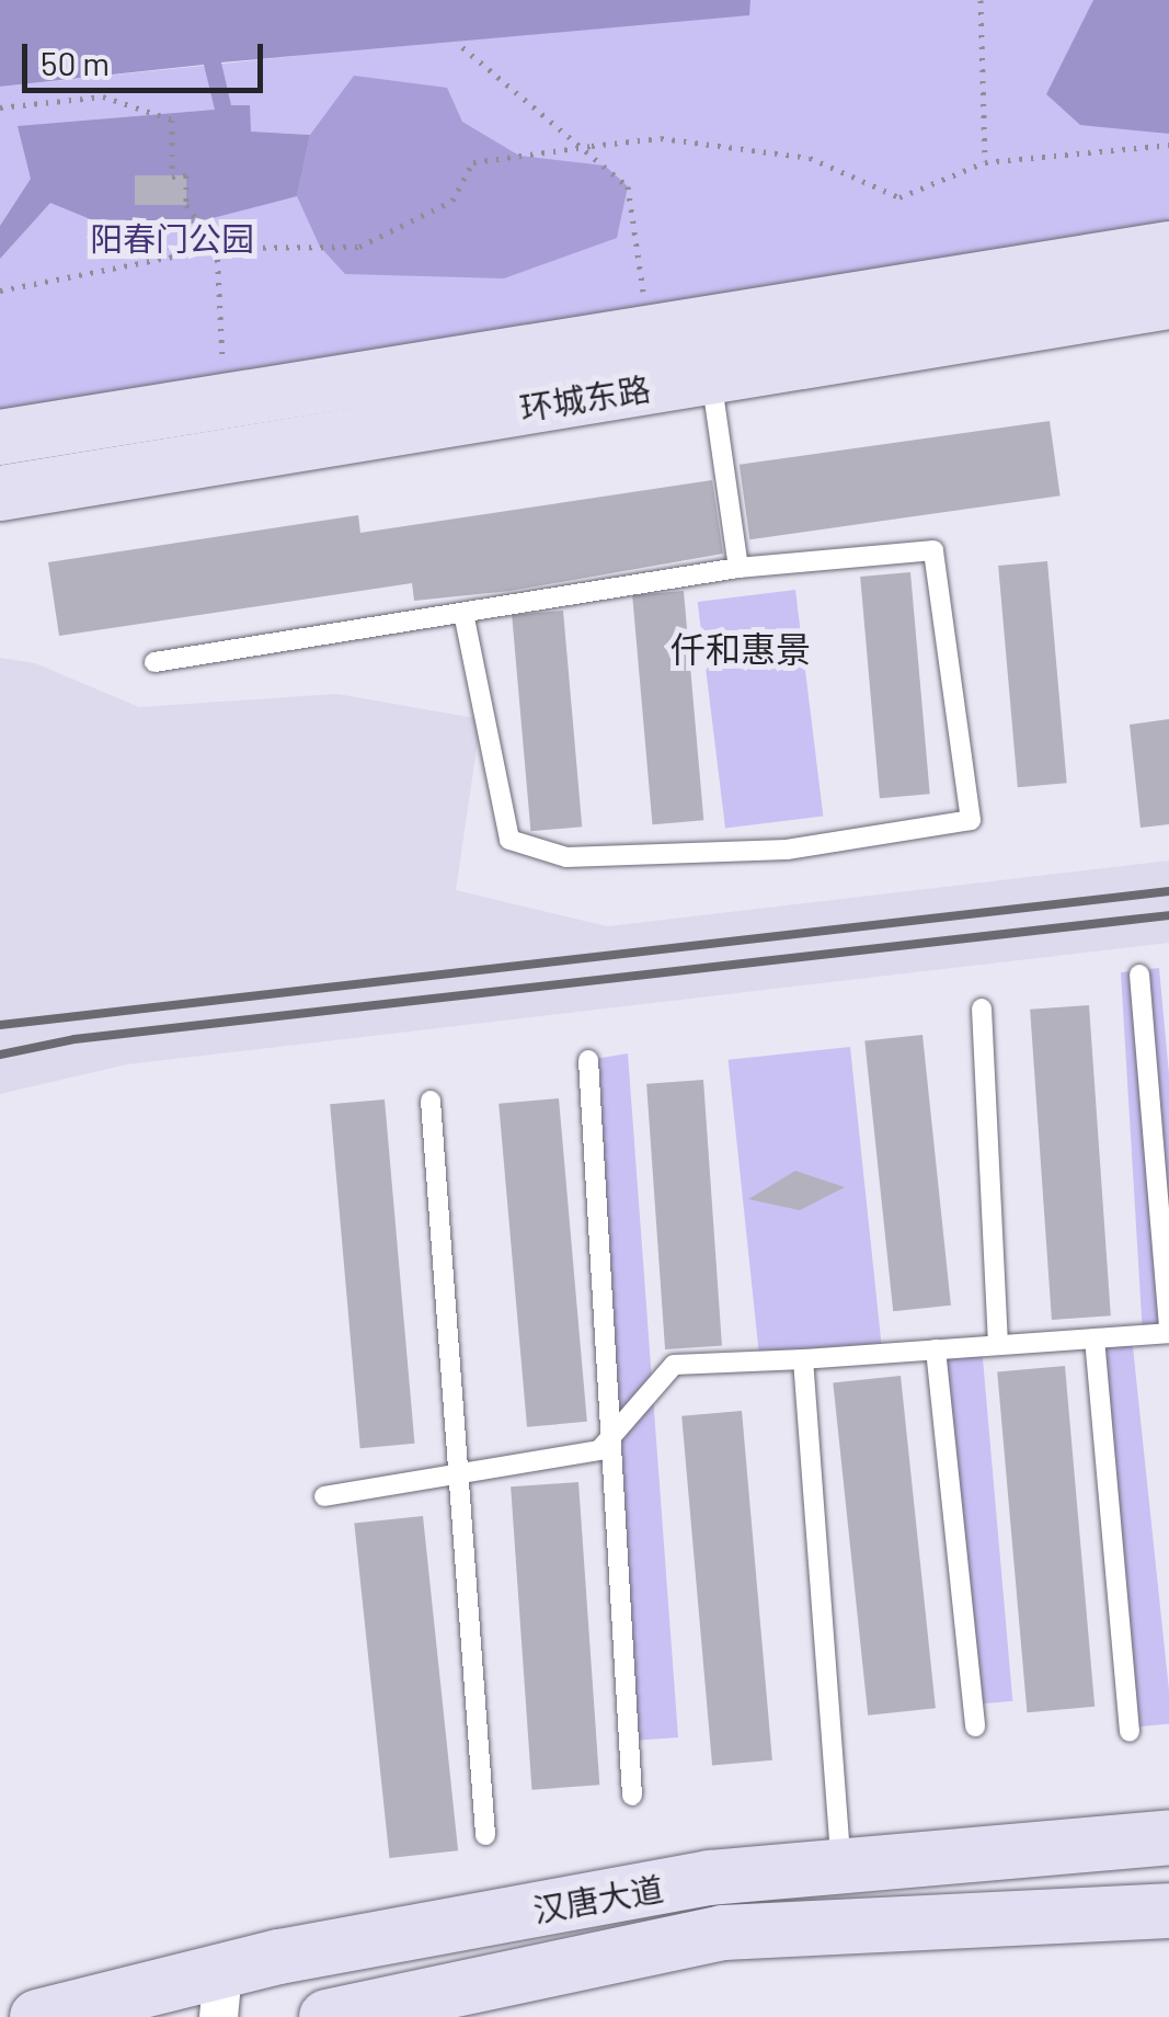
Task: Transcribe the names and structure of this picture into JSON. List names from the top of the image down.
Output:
{
  "streets": {
    "main road": ["环城东路", "汉唐大道"]
  },
  "districts": ["仟和惠景"],
  "parks": ["阳春门公园"],
  "scale_bar": "50 m"
}
